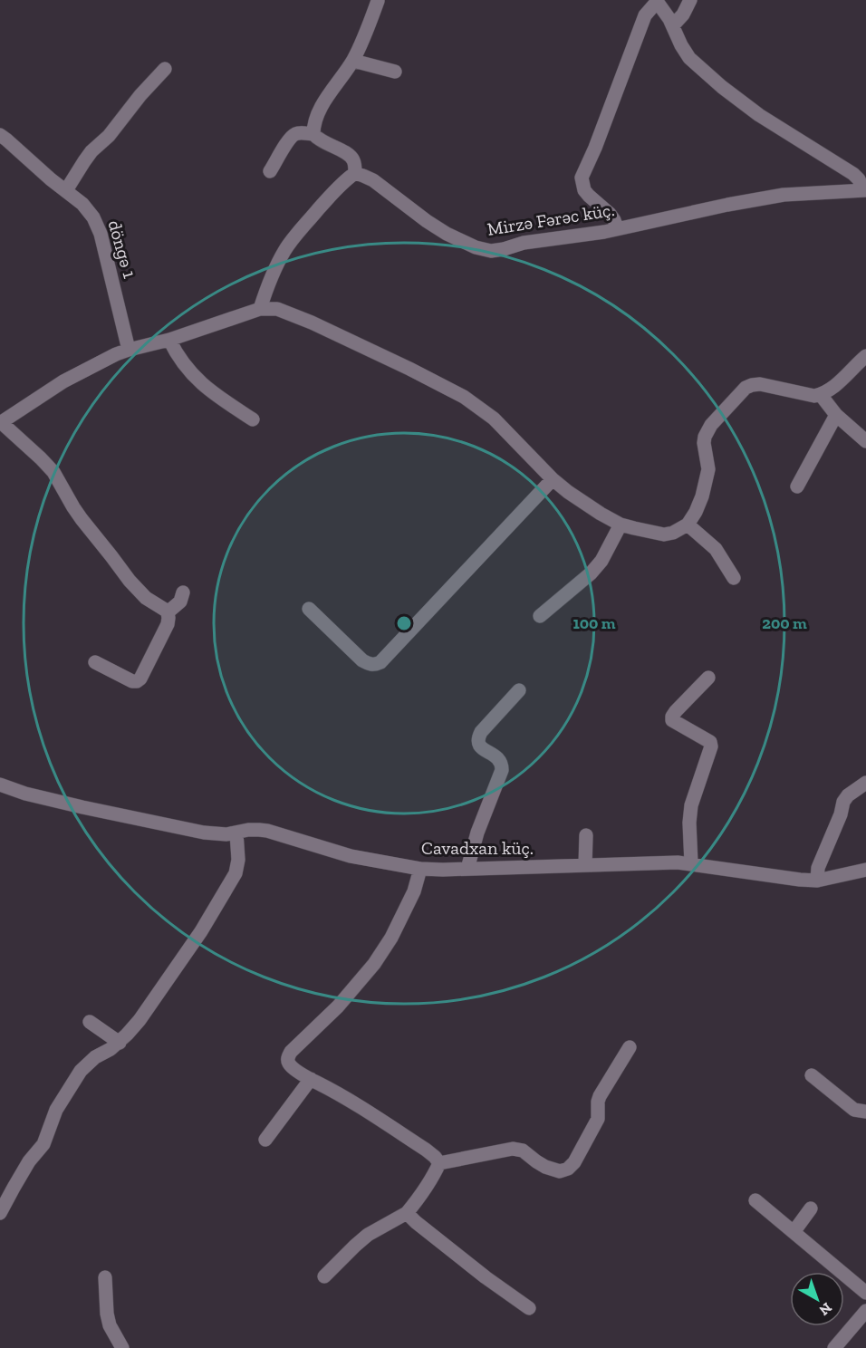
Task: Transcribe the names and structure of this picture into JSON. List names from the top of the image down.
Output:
{
  "streets": {
    "street": ["Mirzə Fərəc küç.", "döngə 1", "Cavadxan küç."]
  },
  "north": "bottom right",
  "rings": ["100 m", "200 m"]
}
